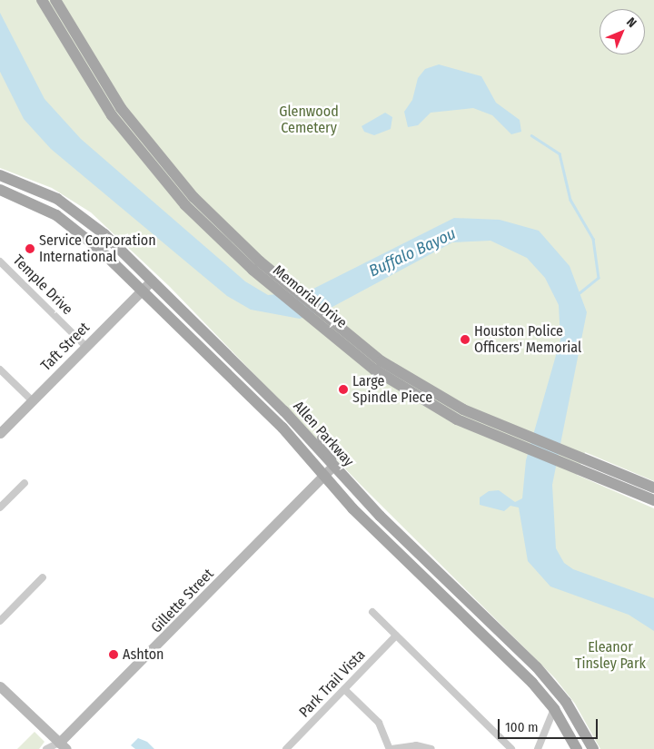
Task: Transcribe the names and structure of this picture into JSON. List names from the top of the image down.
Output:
{
  "streets": {
    "main road": ["Memorial Drive", "Allen Parkway"],
    "street": [
      "Temple Drive",
      "Taft Street",
      "Gillette Street",
      "Park Trail Vista"
    ]
  },
  "crossings": [
    ["Temple Drive", "Taft Street"],
    ["Taft Street", "Allen Parkway"],
    ["Allen Parkway", "Gillette Street"]
  ],
  "water": ["Buffalo Bayou"],
  "parks": ["Glenwood Cemetery", "Eleanor Tinsley Park"],
  "places": [
    "Service Corporation International",
    "Houston Police Officers' Memorial",
    "Large Spindle Piece",
    "Ashton"
  ],
  "scale_bar": "100 m",
  "north": "top right"
}
